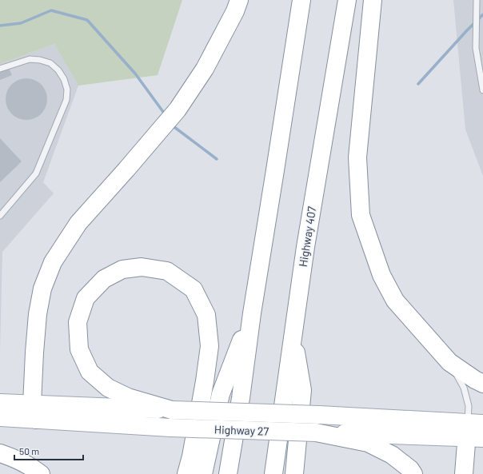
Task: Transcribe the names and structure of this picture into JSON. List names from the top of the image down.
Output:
{
  "streets": {
    "main road": ["Highway 407", "Highway 27"]
  },
  "scale_bar": "50 m"
}
